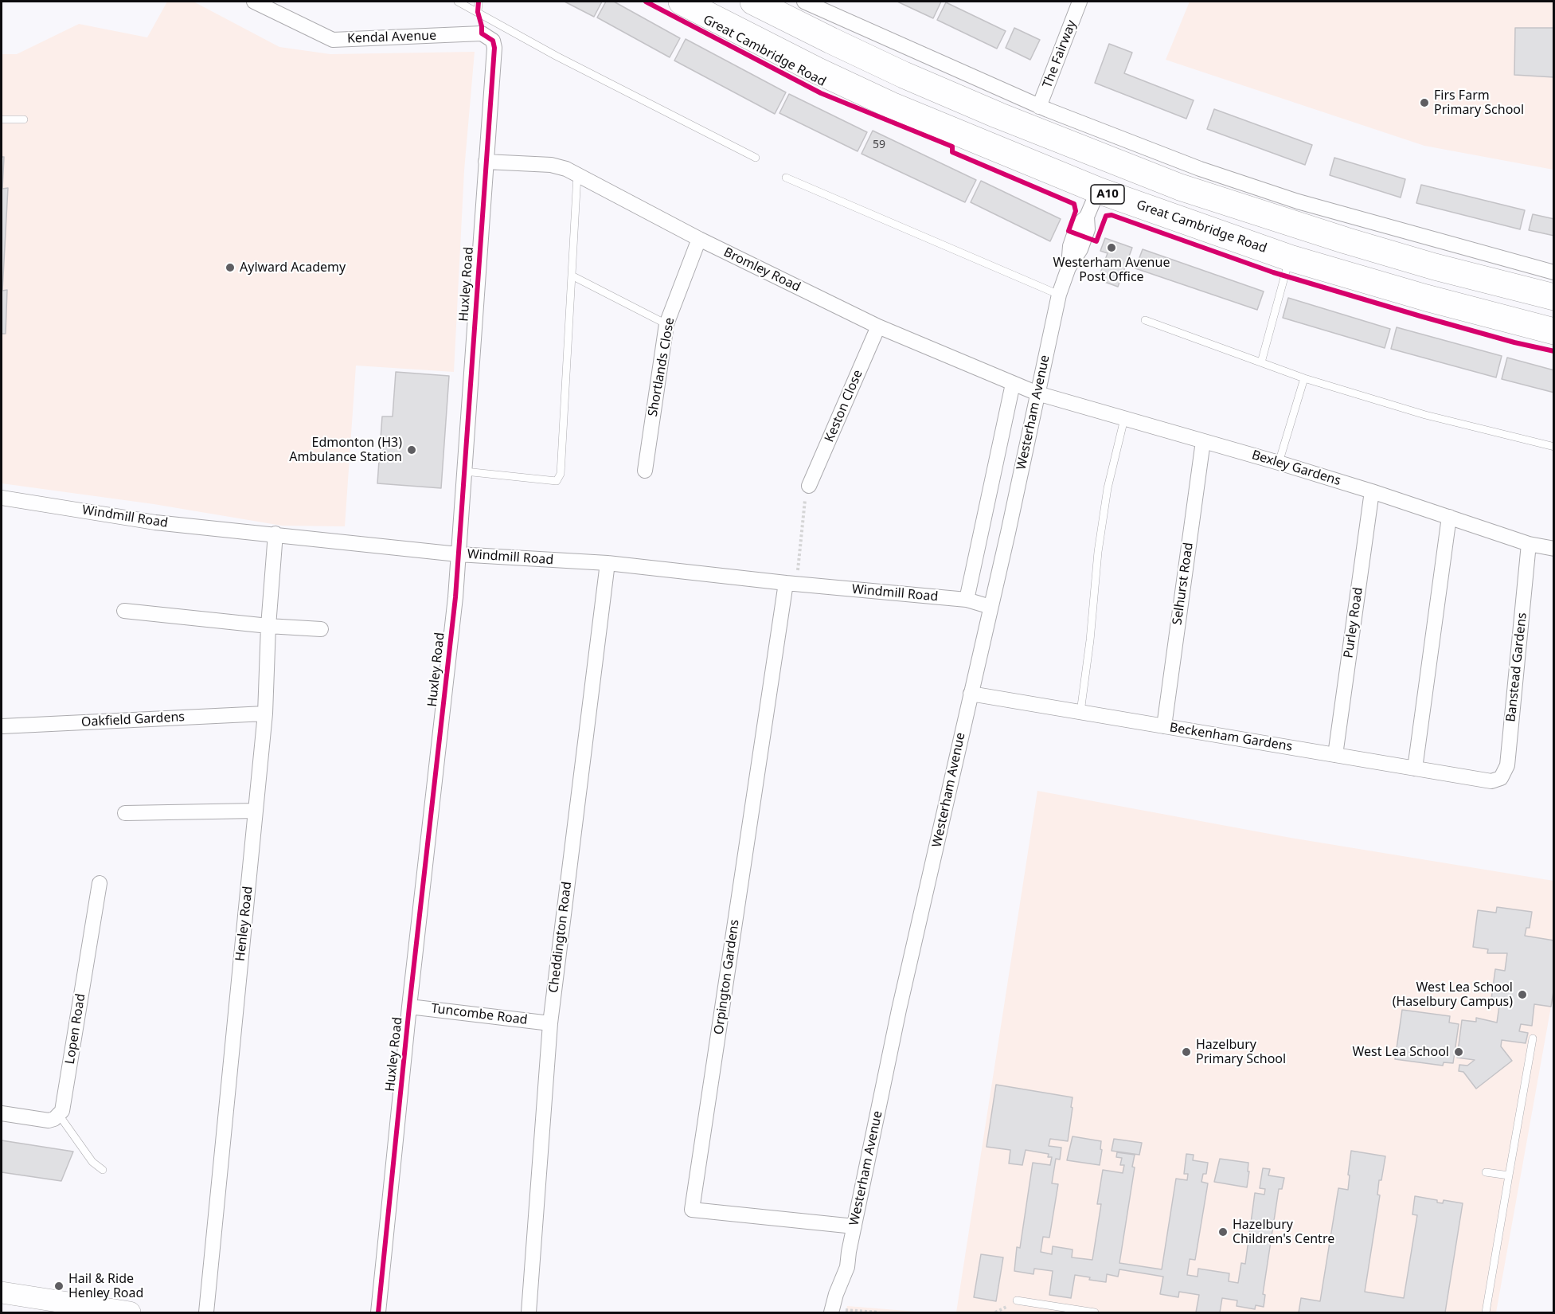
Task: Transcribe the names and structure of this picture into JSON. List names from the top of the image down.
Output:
{
  "streets": {
    "highway": ["Great Cambridge Road", "A10"],
    "street": [
      "Kendal Avenue",
      "The Fairway",
      "Bromley Road",
      "Huxley Road",
      "Shortlands Close",
      "Keston Close",
      "Westerham Avenue",
      "Bexley Gardens",
      "Windmill Road",
      "Selhurst Road",
      "Purley Road",
      "Banstead Gardens",
      "Oakfield Gardens",
      "Beckenham Gardens",
      "Henley Road",
      "Cheddington Road",
      "Orpington Gardens",
      "Tuncombe Road",
      "Lopen Road"
    ]
  },
  "crossings": [
    ["Kendal Avenue", "Huxley Road"],
    ["Great Cambridge Road", "Westerham Avenue"],
    ["Bromley Road", "Huxley Road"],
    ["Bromley Road", "Shortlands Close"],
    ["Bromley Road", "Keston Close"],
    ["Bromley Road", "Westerham Avenue"],
    ["Bromley Road", "Bexley Gardens"],
    ["Huxley Road", "Windmill Road"],
    ["Huxley Road", "Tuncombe Road"],
    ["Westerham Avenue", "Bexley Gardens"],
    ["Westerham Avenue", "Windmill Road"],
    ["Westerham Avenue", "Beckenham Gardens"],
    ["Westerham Avenue", "Orpington Gardens"],
    ["Bexley Gardens", "Selhurst Road"],
    ["Bexley Gardens", "Purley Road"],
    ["Bexley Gardens", "Banstead Gardens"],
    ["Windmill Road", "Henley Road"],
    ["Windmill Road", "Cheddington Road"],
    ["Windmill Road", "Orpington Gardens"],
    ["Selhurst Road", "Beckenham Gardens"],
    ["Purley Road", "Beckenham Gardens"],
    ["Banstead Gardens", "Beckenham Gardens"],
    ["Oakfield Gardens", "Henley Road"],
    ["Cheddington Road", "Tuncombe Road"]
  ],
  "places": [
    "Firs Farm Primary School",
    "Westerham Avenue Post Office",
    "Aylward Academy",
    "Edmonton (H3) Ambulance Station",
    "West Lea School (Haselbury Campus)",
    "Hazelbury Primary School",
    "West Lea School",
    "Hazelbury Children's Centre",
    "Hail & Ride Henley Road"
  ],
  "house_numbers": ["59"]
}
